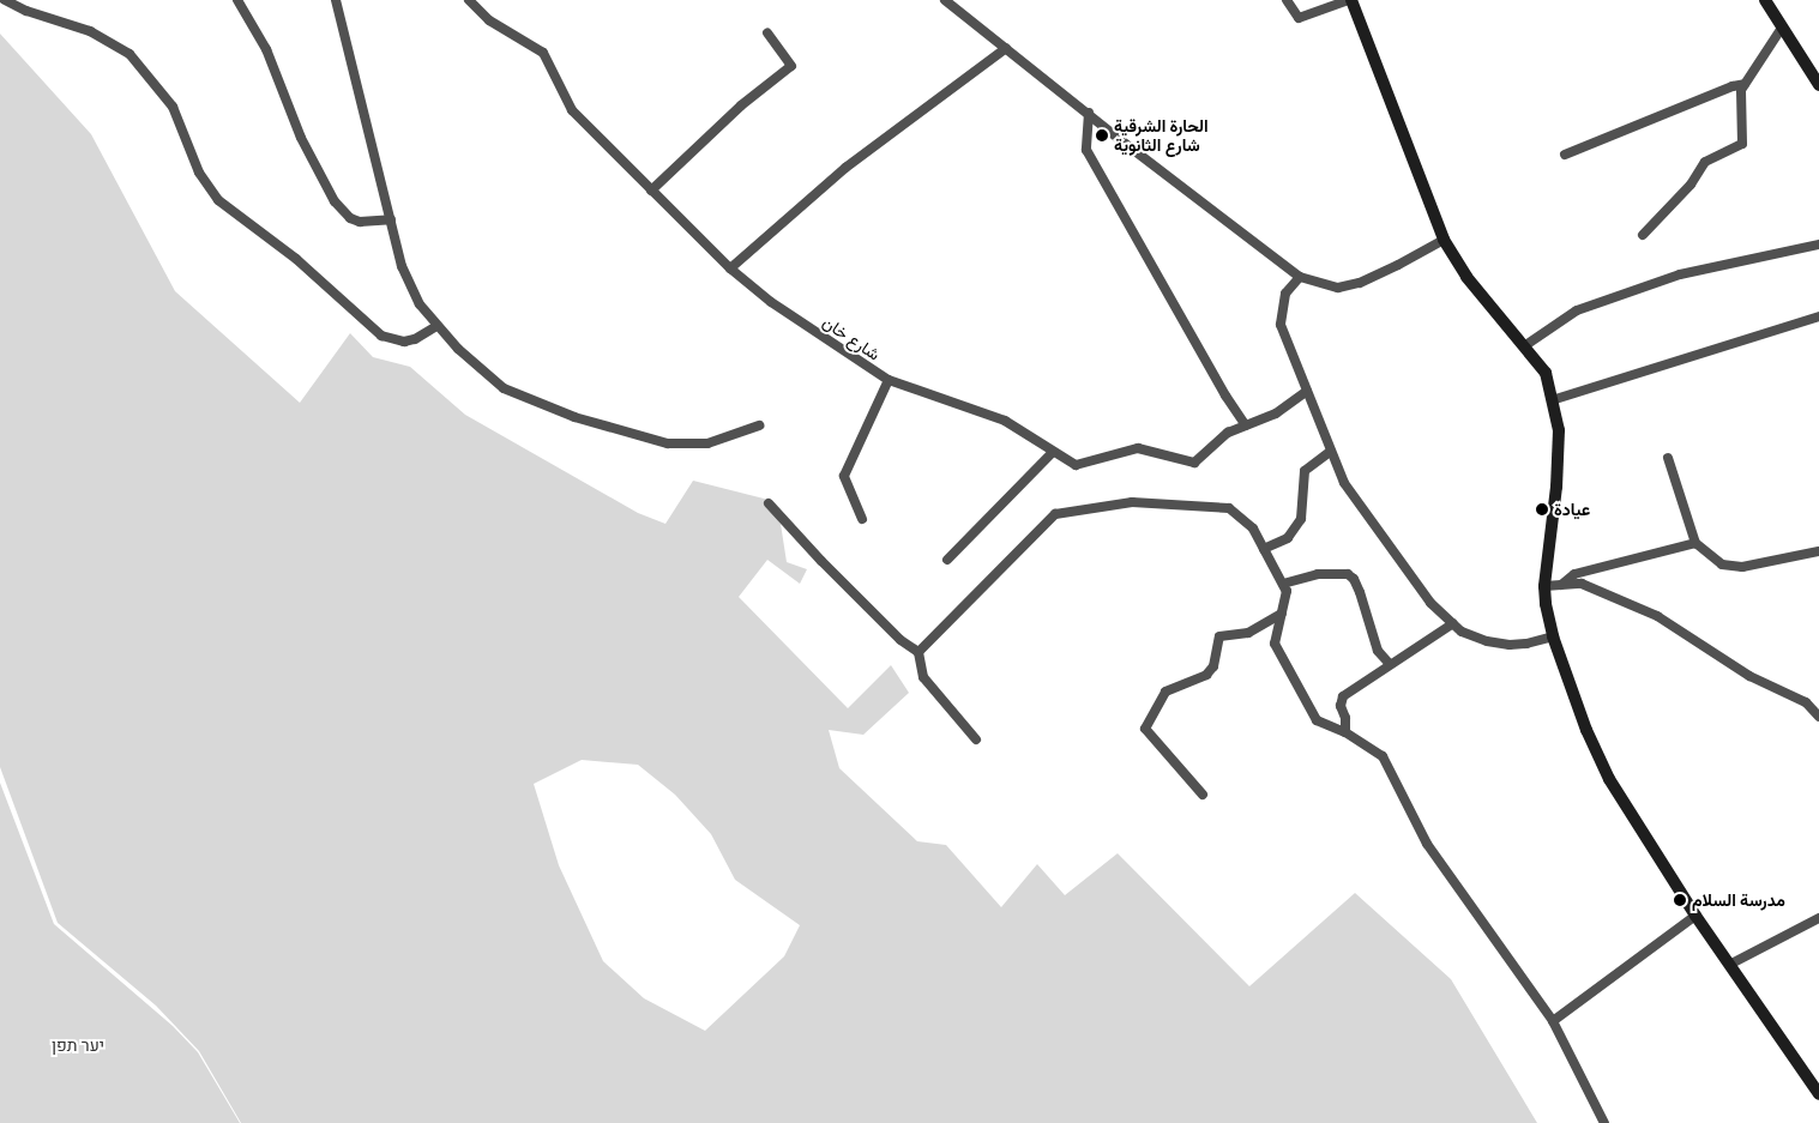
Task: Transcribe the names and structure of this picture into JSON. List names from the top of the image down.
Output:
{
  "streets": {
    "street": ["شارع خان"]
  },
  "parks": ["יער תפן"],
  "places": ["الحارة الشرقية شارع الثانوية", "عيادة", "مدرسة السلام"]
}
